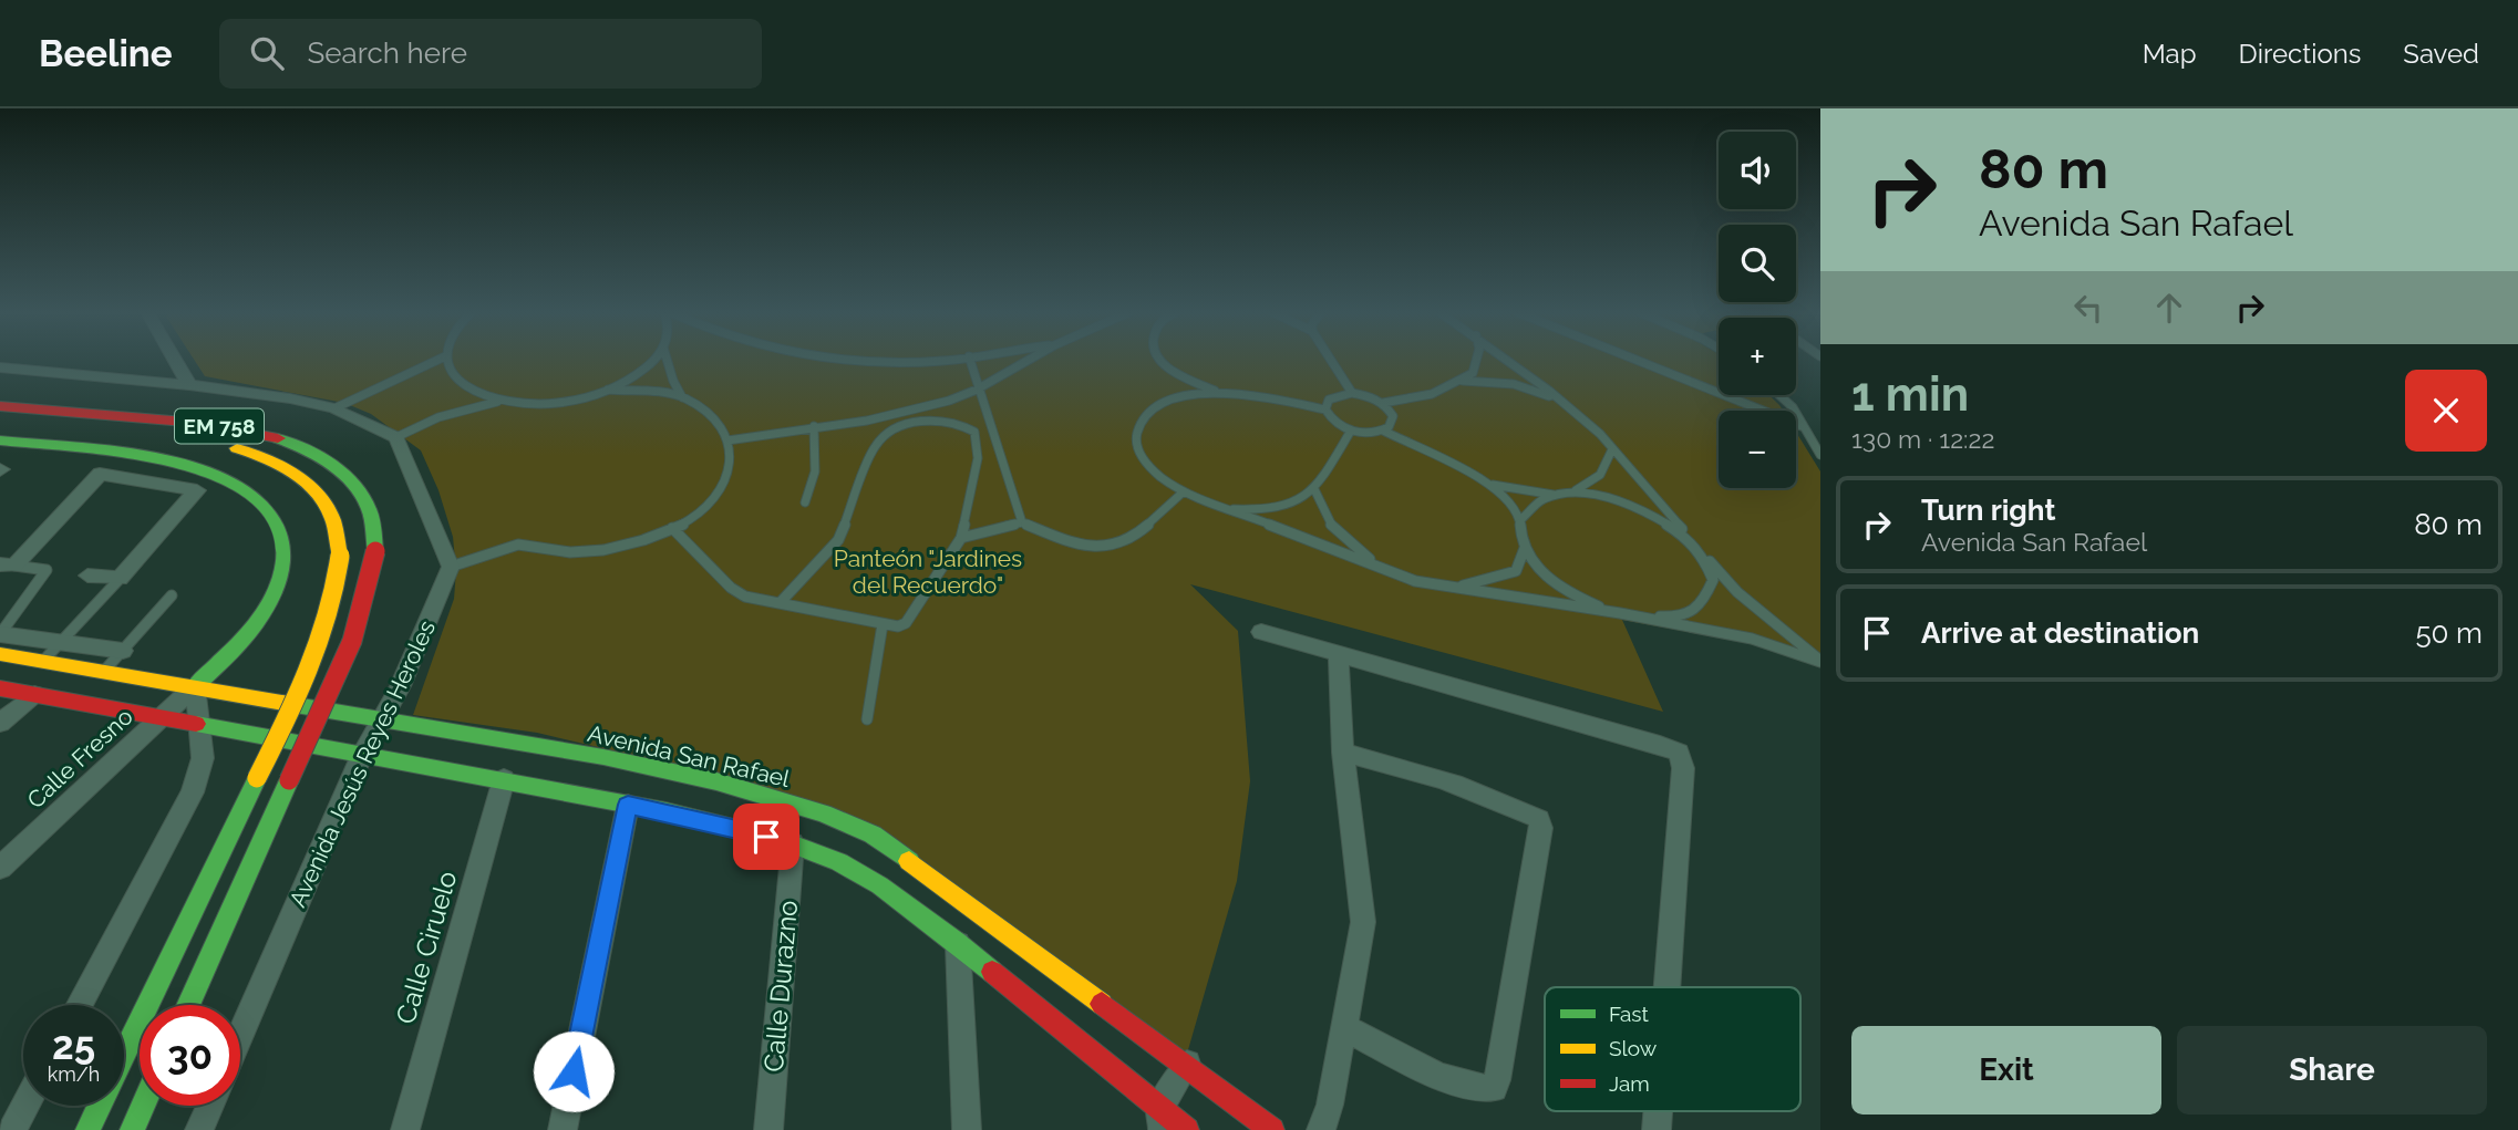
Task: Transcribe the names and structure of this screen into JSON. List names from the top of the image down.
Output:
{
  "streets": {
    "main road": ["EM 758", "Avenida San Rafael"],
    "street": [
      "Calle Fresno",
      "Avenida Jesús Reyes Heroles",
      "Calle Ciruelo",
      "Calle Durazno"
    ]
  },
  "crossings": [
    ["Avenida San Rafael", "Calle Fresno"],
    ["Avenida San Rafael", "Avenida Jesús Reyes Heroles"]
  ],
  "parks": ["Panteón \"Jardines del Recuerdo\""],
  "legend": ["Fast", "Slow", "Jam"],
  "page": {
    "header": "Beeline",
    "search": "Search here",
    "nav": ["Map", "Directions", "Saved"],
    "turn": ["80 m", "Avenida San Rafael"],
    "map_buttons": ["+", "−"],
    "heading": ["1 min", "130 m · 12:22"],
    "list": [
      {
        "name": "Turn right",
        "note": "Avenida San Rafael",
        "value": "80 m"
      },
      {
        "name": "Arrive at destination",
        "value": "50 m"
      }
    ],
    "speed": "25 km/h",
    "limit": "30",
    "buttons": ["Exit", "Share"]
  }
}
